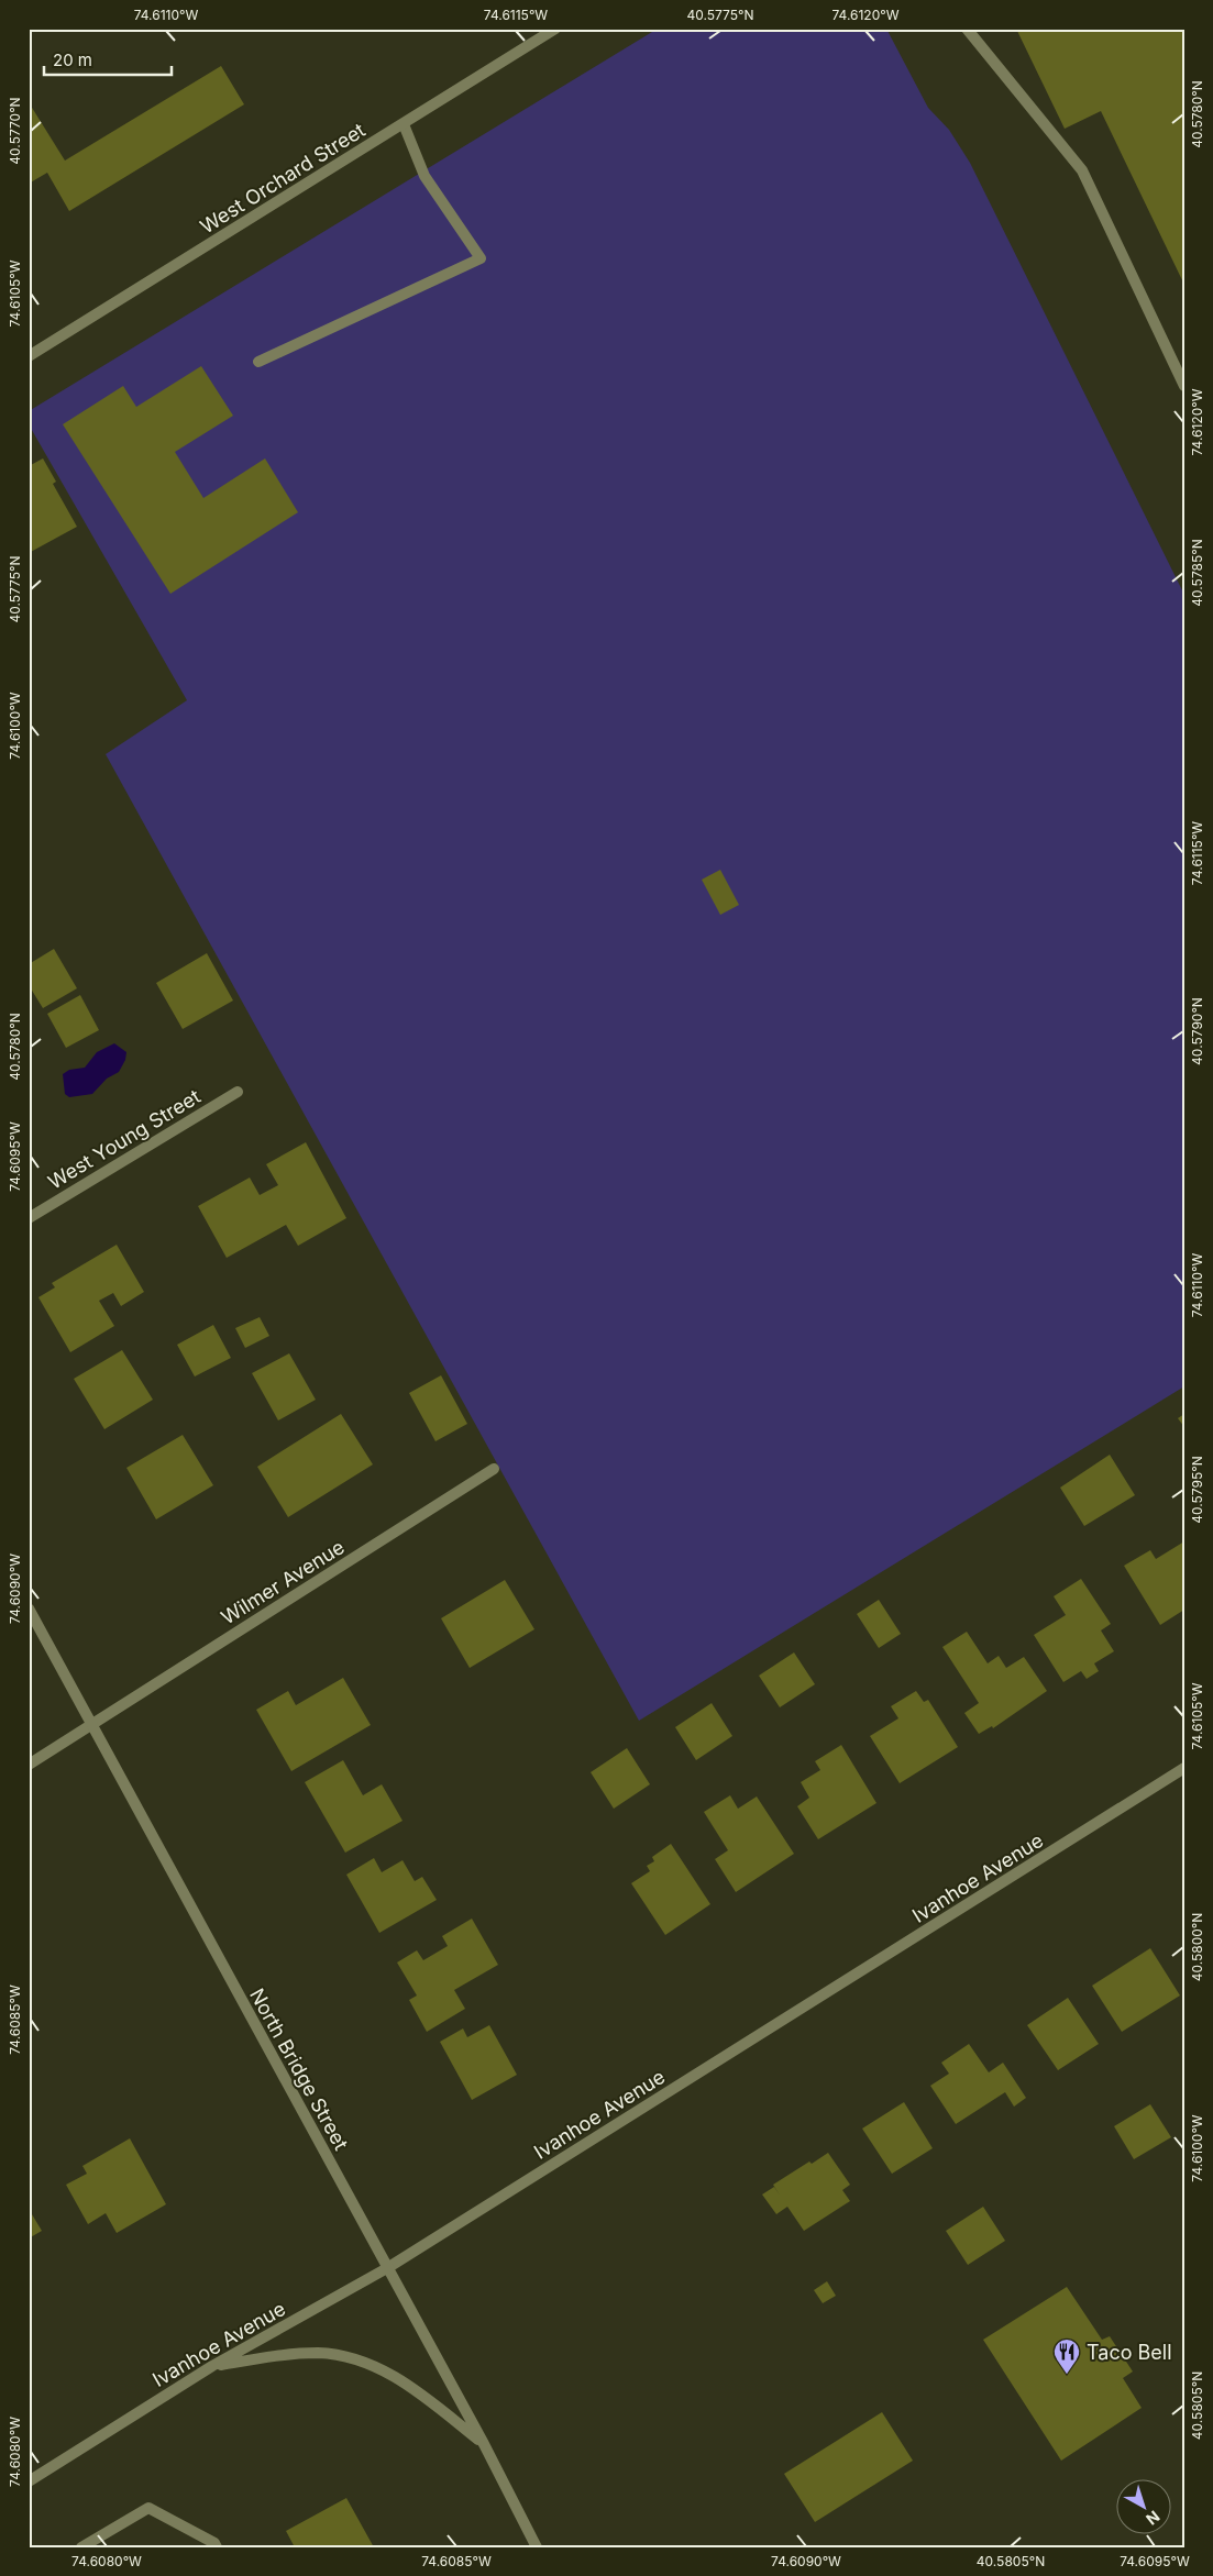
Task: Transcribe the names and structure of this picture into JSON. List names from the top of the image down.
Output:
{
  "streets": {
    "street": [
      "West Orchard Street",
      "West Young Street",
      "Wilmer Avenue",
      "Ivanhoe Avenue",
      "North Bridge Street"
    ]
  },
  "crossings": [
    ["Wilmer Avenue", "North Bridge Street"],
    ["Ivanhoe Avenue", "North Bridge Street"]
  ],
  "places": {
    "restaurant": ["Taco Bell"]
  },
  "scale_bar": "20 m",
  "north": "bottom right",
  "coordinates": [
    "74.6110°W",
    "74.6115°W",
    "40.5775°N",
    "74.6120°W",
    "40.5780°N",
    "40.5770°N",
    "74.6105°W",
    "40.5785°N",
    "74.6100°W",
    "40.5790°N",
    "74.6095°W",
    "40.5795°N",
    "74.6090°W",
    "40.5800°N",
    "74.6085°W",
    "40.5805°N",
    "74.6080°W"
  ]
}
